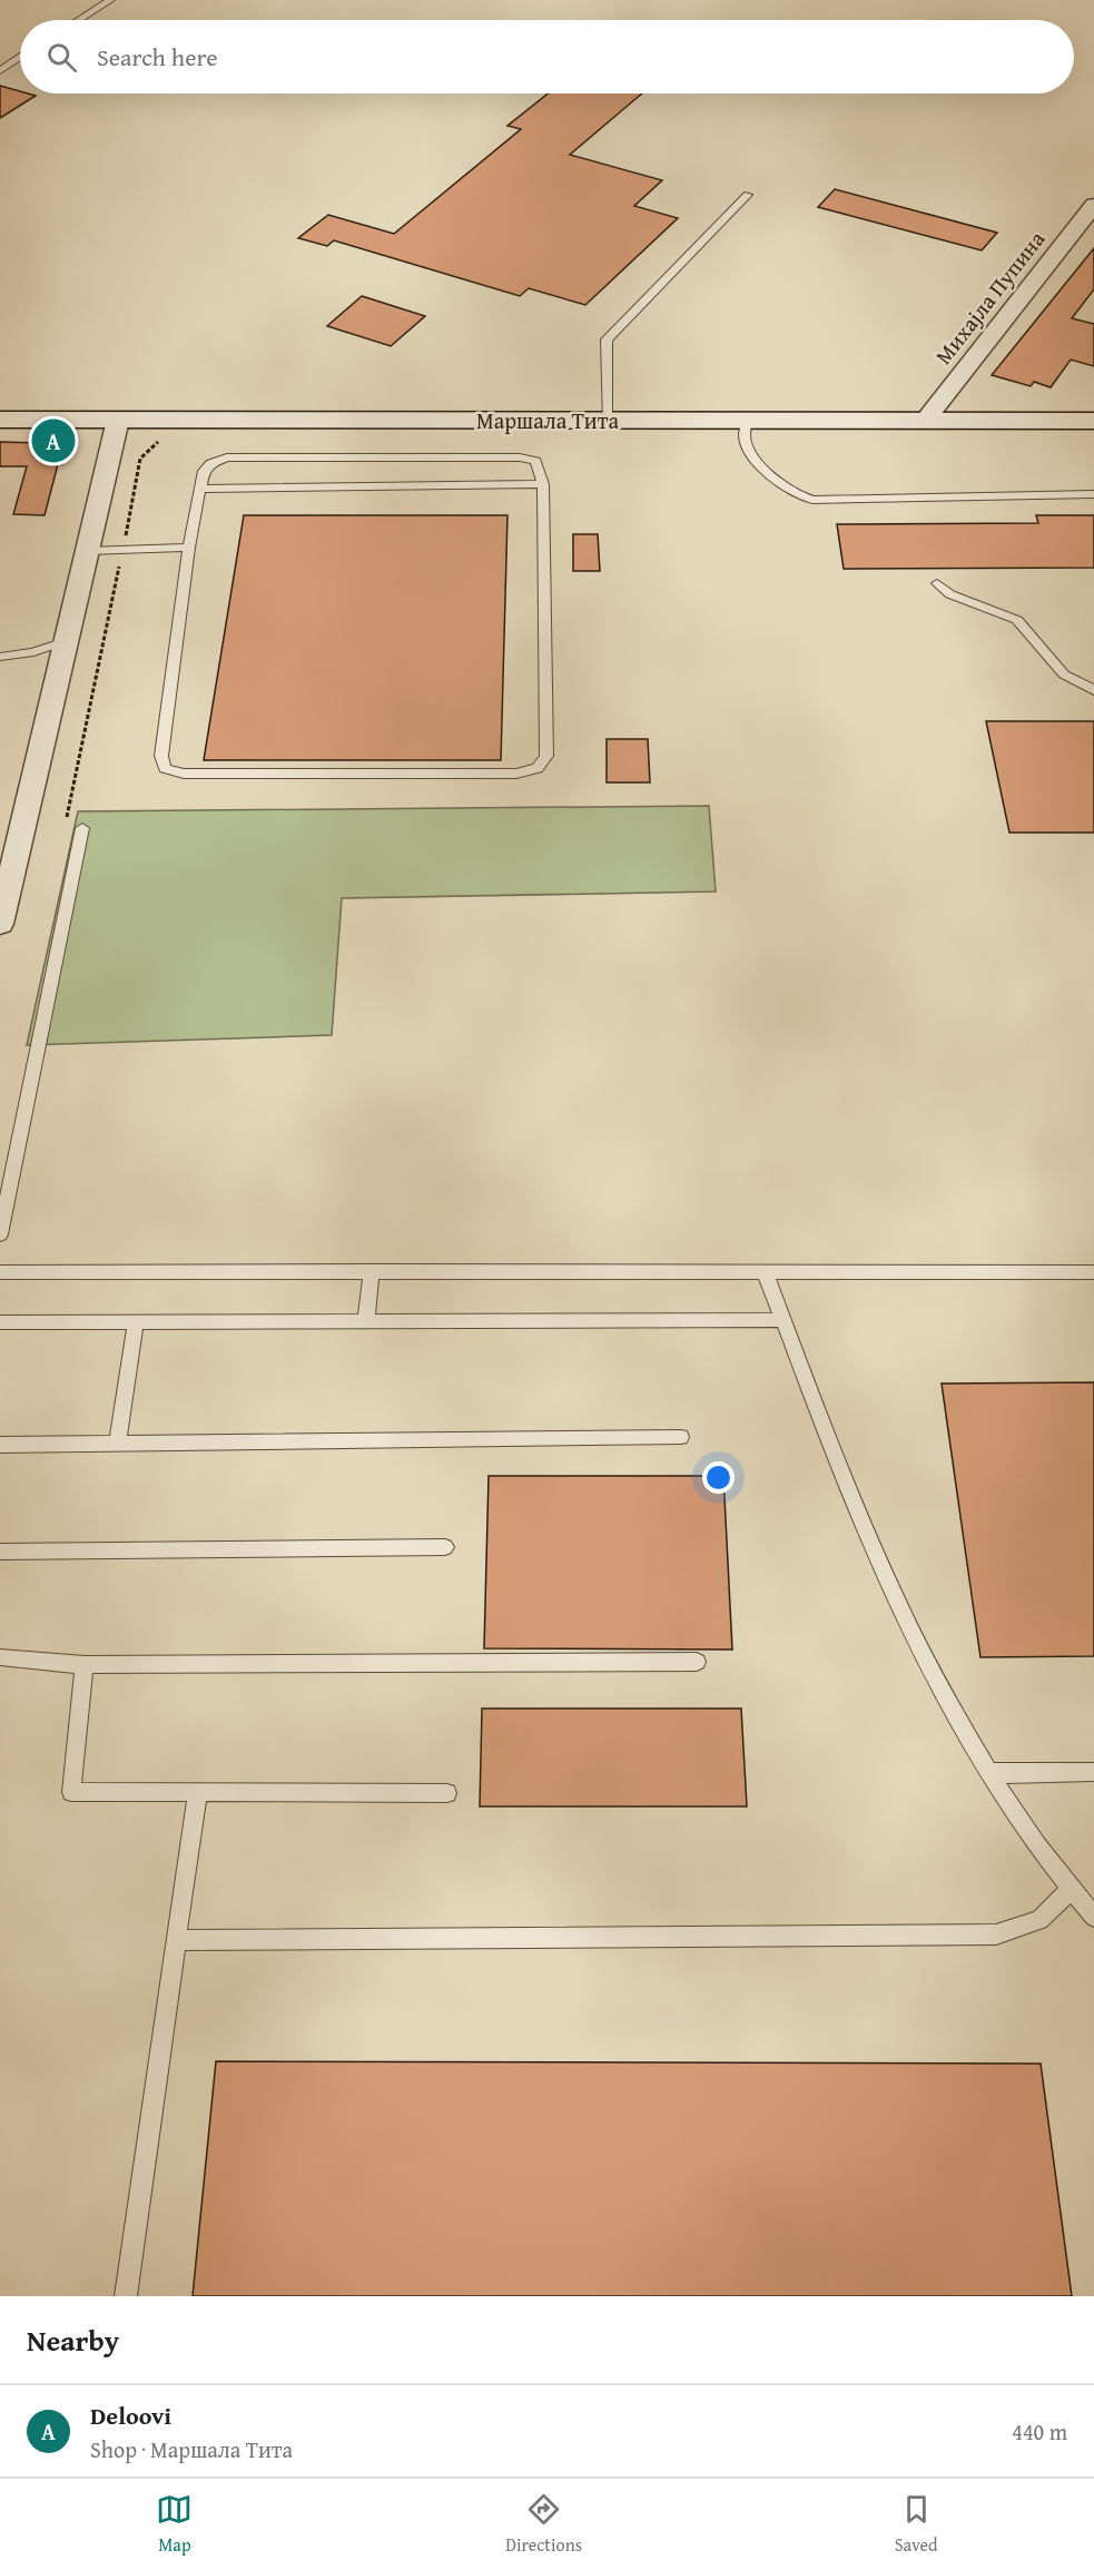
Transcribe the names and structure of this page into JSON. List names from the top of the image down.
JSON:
{
  "streets": {
    "main road": ["Маршала Тита"],
    "street": ["Михајла Пупина"]
  },
  "crossings": [
    ["Михајла Пупина", "Маршала Тита"]
  ],
  "page": {
    "search": "Search here",
    "pins": "A",
    "heading": "Nearby",
    "list": [
      {
        "mark": "A",
        "name": "Deloovi",
        "note": "Shop · Маршала Тита",
        "value": "440 m"
      }
    ],
    "nav": ["Map", "Directions", "Saved"]
  }
}
